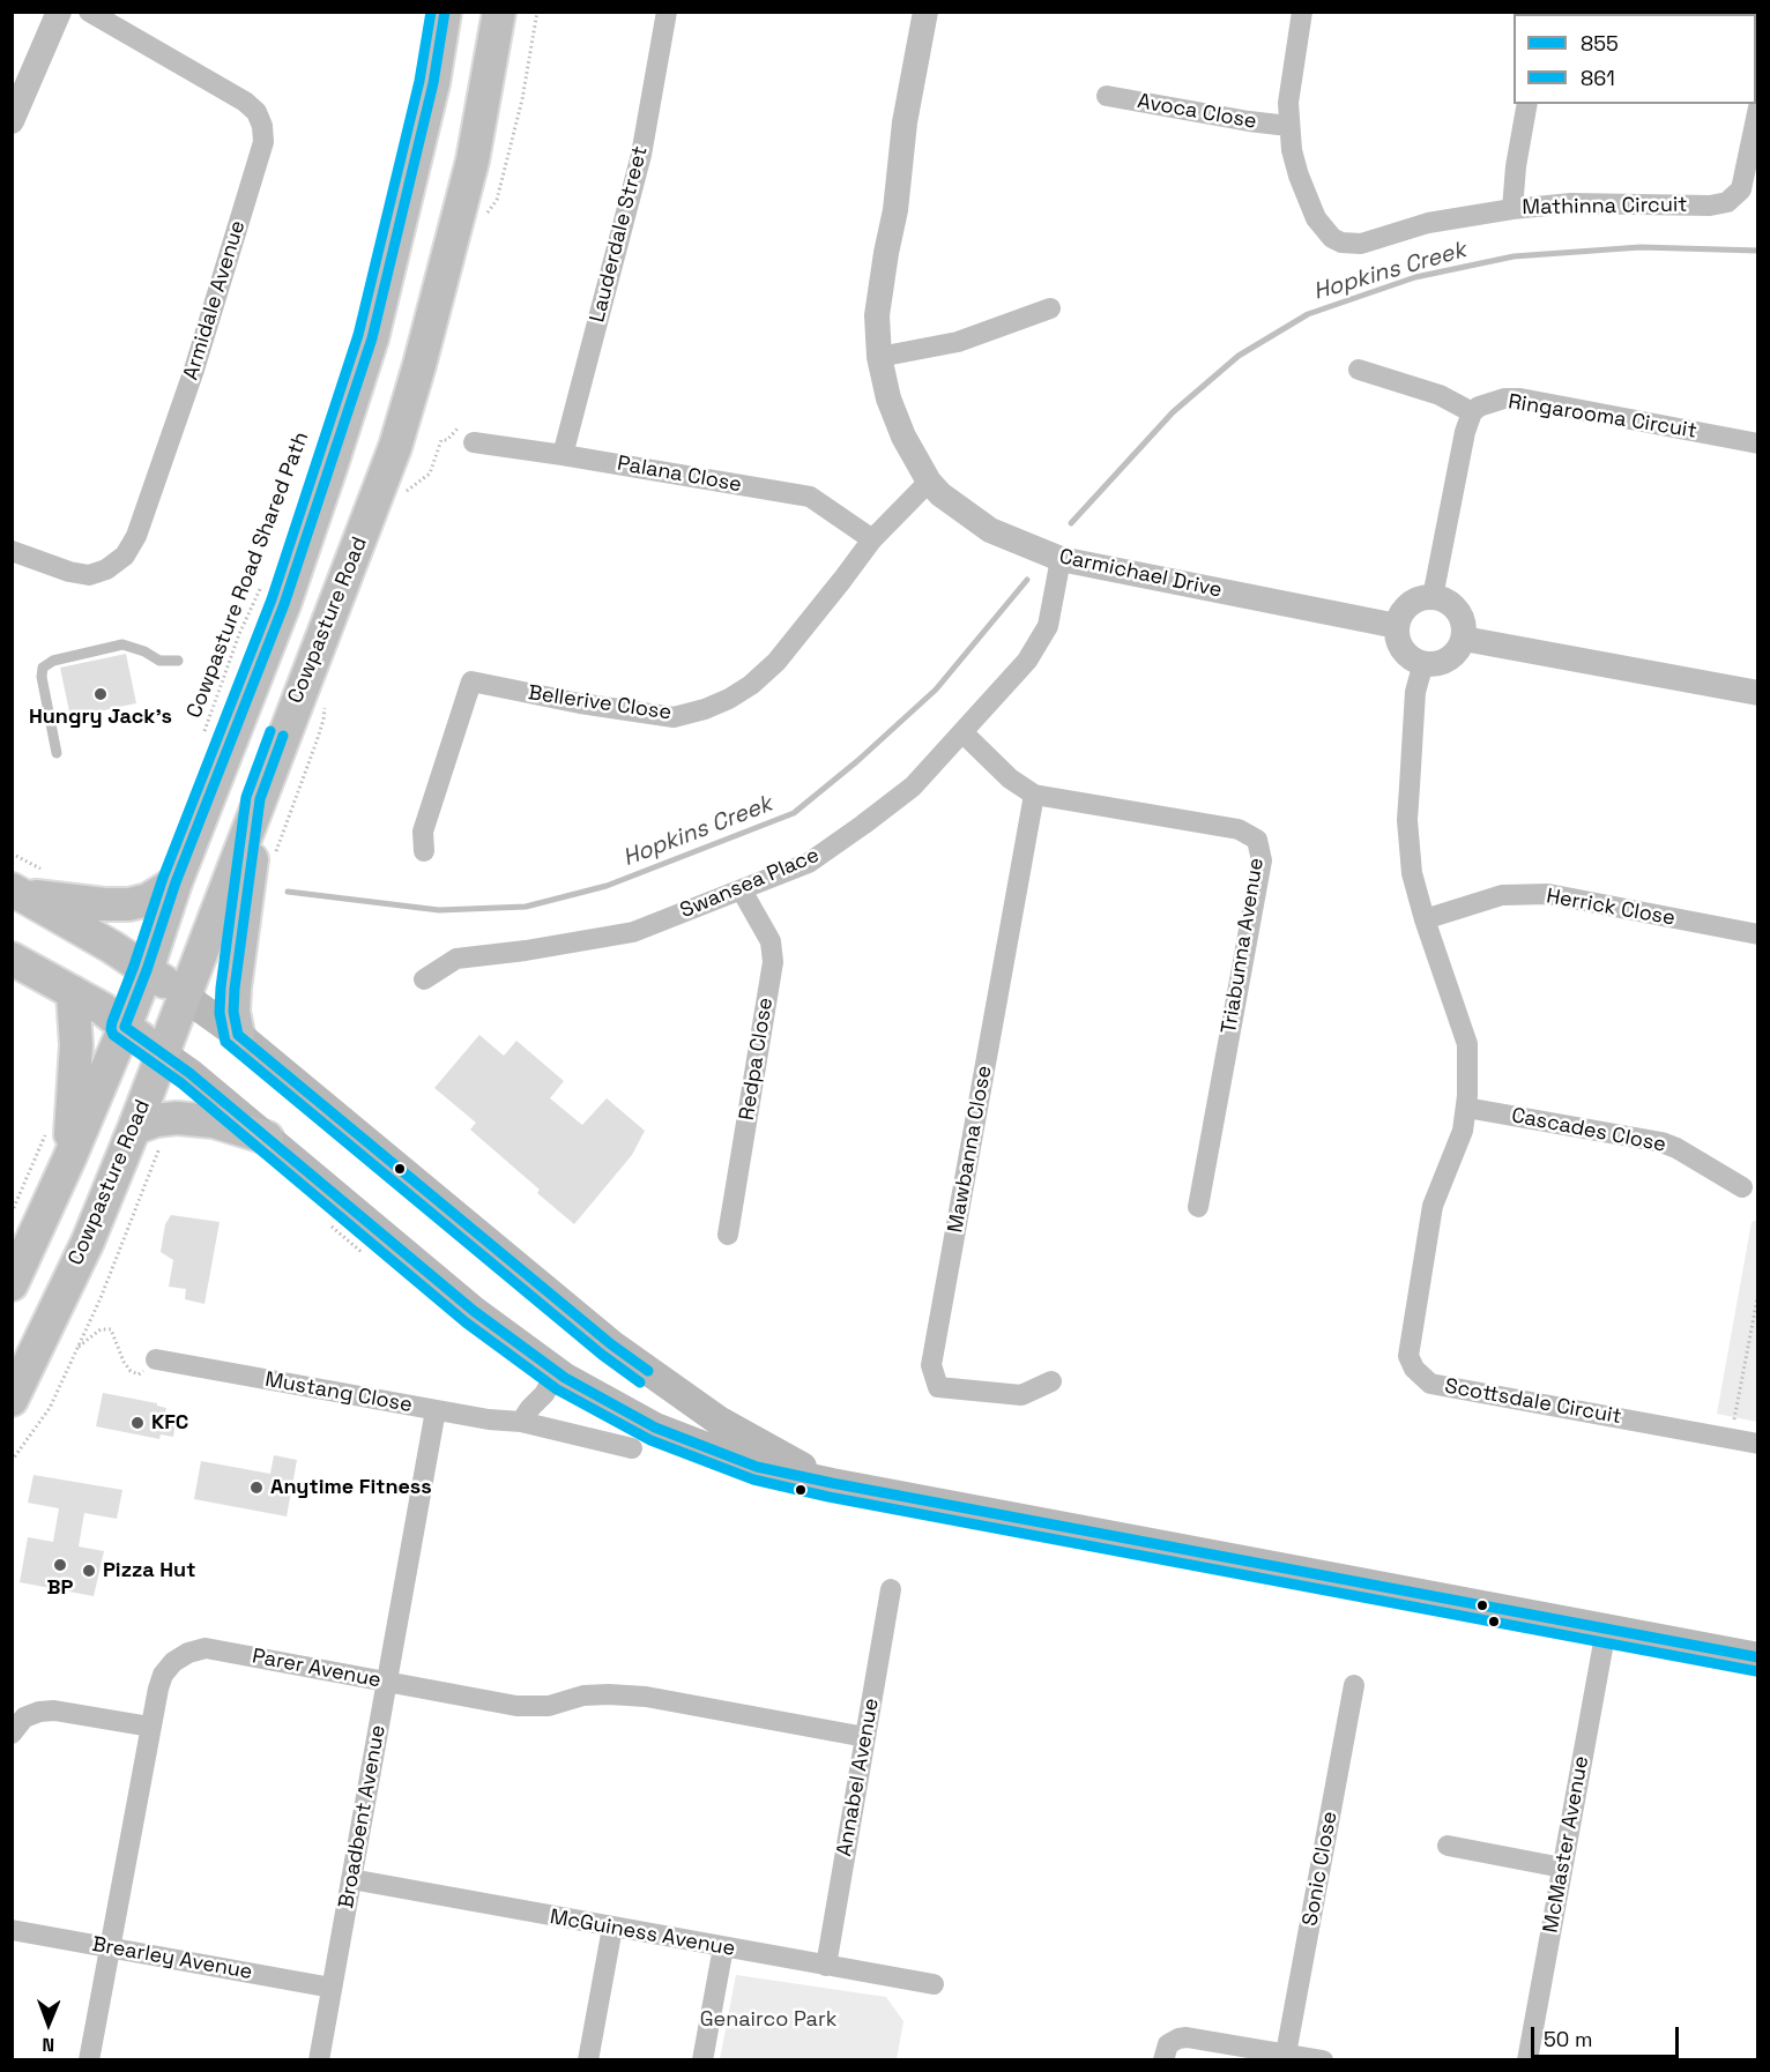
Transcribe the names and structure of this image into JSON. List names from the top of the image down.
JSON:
{
  "streets": {
    "main road": ["Cowpasture Road"],
    "street": [
      "Avoca Close",
      "Mathinna Circuit",
      "Lauderdale Street",
      "Armidale Avenue",
      "Ringarooma Circuit",
      "Palana Close",
      "Carmichael Drive",
      "Bellerive Close",
      "Swansea Place",
      "Herrick Close",
      "Triabunna Avenue",
      "Redpa Close",
      "Cascades Close",
      "Mawbanna Close",
      "Mustang Close",
      "Scottsdale Circuit",
      "Parer Avenue",
      "Annabel Avenue",
      "Broadbent Avenue",
      "McMaster Avenue",
      "Sonic Close",
      "McGuiness Avenue",
      "Brearley Avenue"
    ],
    "path": ["Cowpasture Road Shared Path"]
  },
  "crossings": [
    ["Avoca Close", "Mathinna Circuit"],
    ["Lauderdale Street", "Palana Close"],
    ["Palana Close", "Bellerive Close"],
    ["Carmichael Drive", "Bellerive Close"],
    ["Carmichael Drive", "Swansea Place"],
    ["Carmichael Drive", "Scottsdale Circuit"],
    ["Swansea Place", "Triabunna Avenue"],
    ["Swansea Place", "Redpa Close"],
    ["Herrick Close", "Scottsdale Circuit"],
    ["Triabunna Avenue", "Mawbanna Close"],
    ["Cascades Close", "Scottsdale Circuit"],
    ["Mustang Close", "Broadbent Avenue"],
    ["Parer Avenue", "Annabel Avenue"],
    ["Parer Avenue", "Broadbent Avenue"],
    ["Parer Avenue", "Brearley Avenue"],
    ["Annabel Avenue", "McGuiness Avenue"],
    ["Broadbent Avenue", "McGuiness Avenue"],
    ["Broadbent Avenue", "Brearley Avenue"]
  ],
  "water": ["Hopkins Creek"],
  "parks": ["Genairco Park"],
  "places": [
    "Hungry Jack's",
    "KFC",
    "Anytime Fitness",
    "BP",
    "Pizza Hut"
  ],
  "lines": ["transit line 855", "transit line 861"],
  "legend": ["855", "861"],
  "scale_bar": "50 m",
  "north": "bottom"
}
